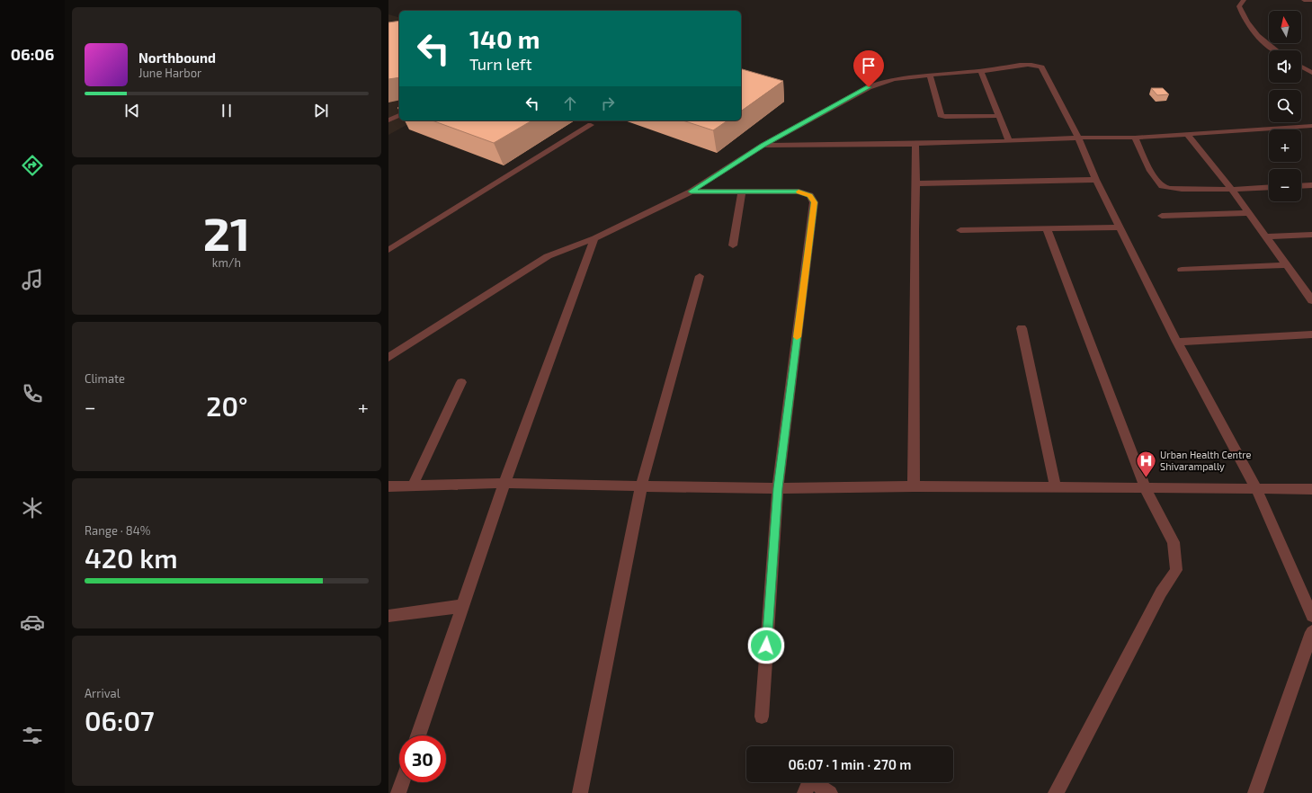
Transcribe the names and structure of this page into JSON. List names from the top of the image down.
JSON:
{
  "places": {
    "hospital": ["Urban Health Centre Shivarampally"]
  },
  "north": "top",
  "page": {
    "tabs": "06:06",
    "map_buttons": ["+", "−"],
    "turn": ["140 m", "Turn left"],
    "song": ["Northbound", "June Harbor"],
    "tile": [
      ["21", "km/h"],
      "Climate",
      ["Range · 84%", "420 km"],
      ["Arrival", "06:07"]
    ],
    "heat": ["−", "20°", "+"],
    "limit": "30",
    "trip": "06:07 · 1 min · 270 m"
  }
}
